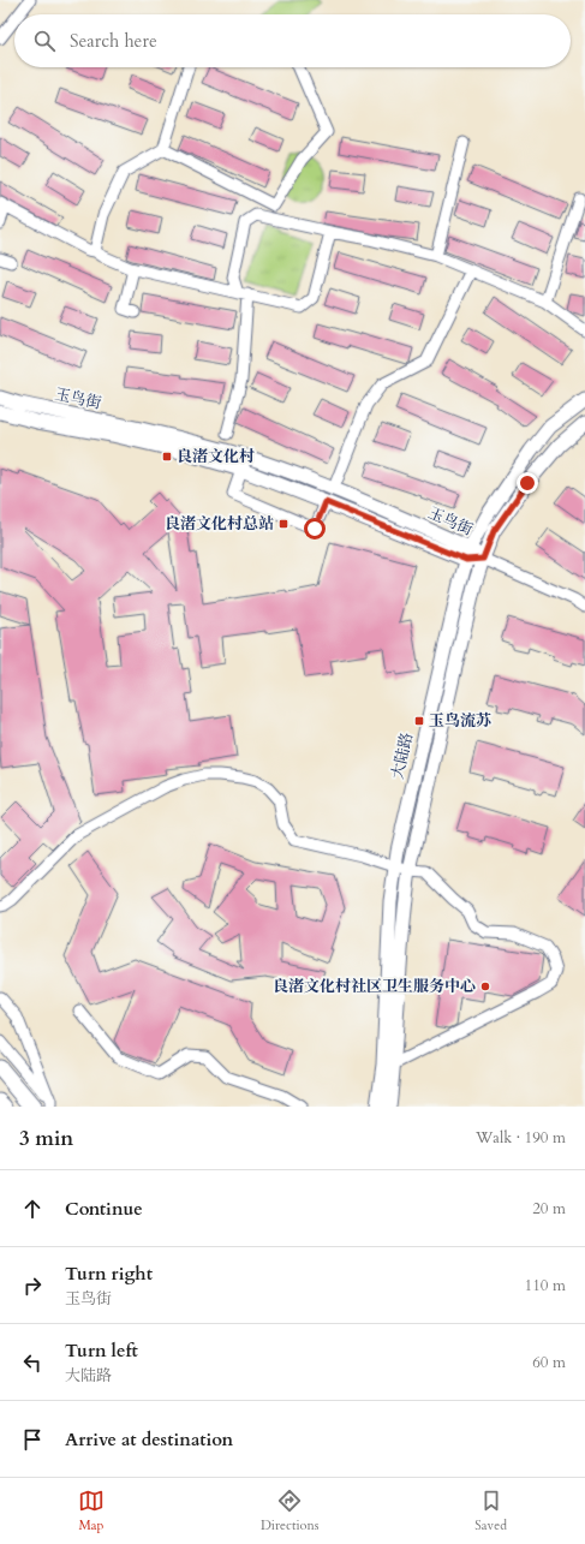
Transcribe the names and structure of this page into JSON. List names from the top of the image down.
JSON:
{
  "streets": {
    "main road": ["玉鸟街", "大陆路"]
  },
  "crossings": [
    ["玉鸟街", "大陆路"]
  ],
  "places": {
    "transit": ["良渚文化村", "良渚文化村总站", "玉鸟流苏"],
    "other": ["良渚文化村社区卫生服务中心"]
  },
  "page": {
    "search": "Search here",
    "heading": ["3 min", "Walk · 190 m"],
    "list": [
      ["Continue", "20 m"],
      ["Turn right", "玉鸟街", "110 m"],
      ["Turn left", "大陆路", "60 m"],
      "Arrive at destination"
    ],
    "nav": ["Map", "Directions", "Saved"]
  }
}
